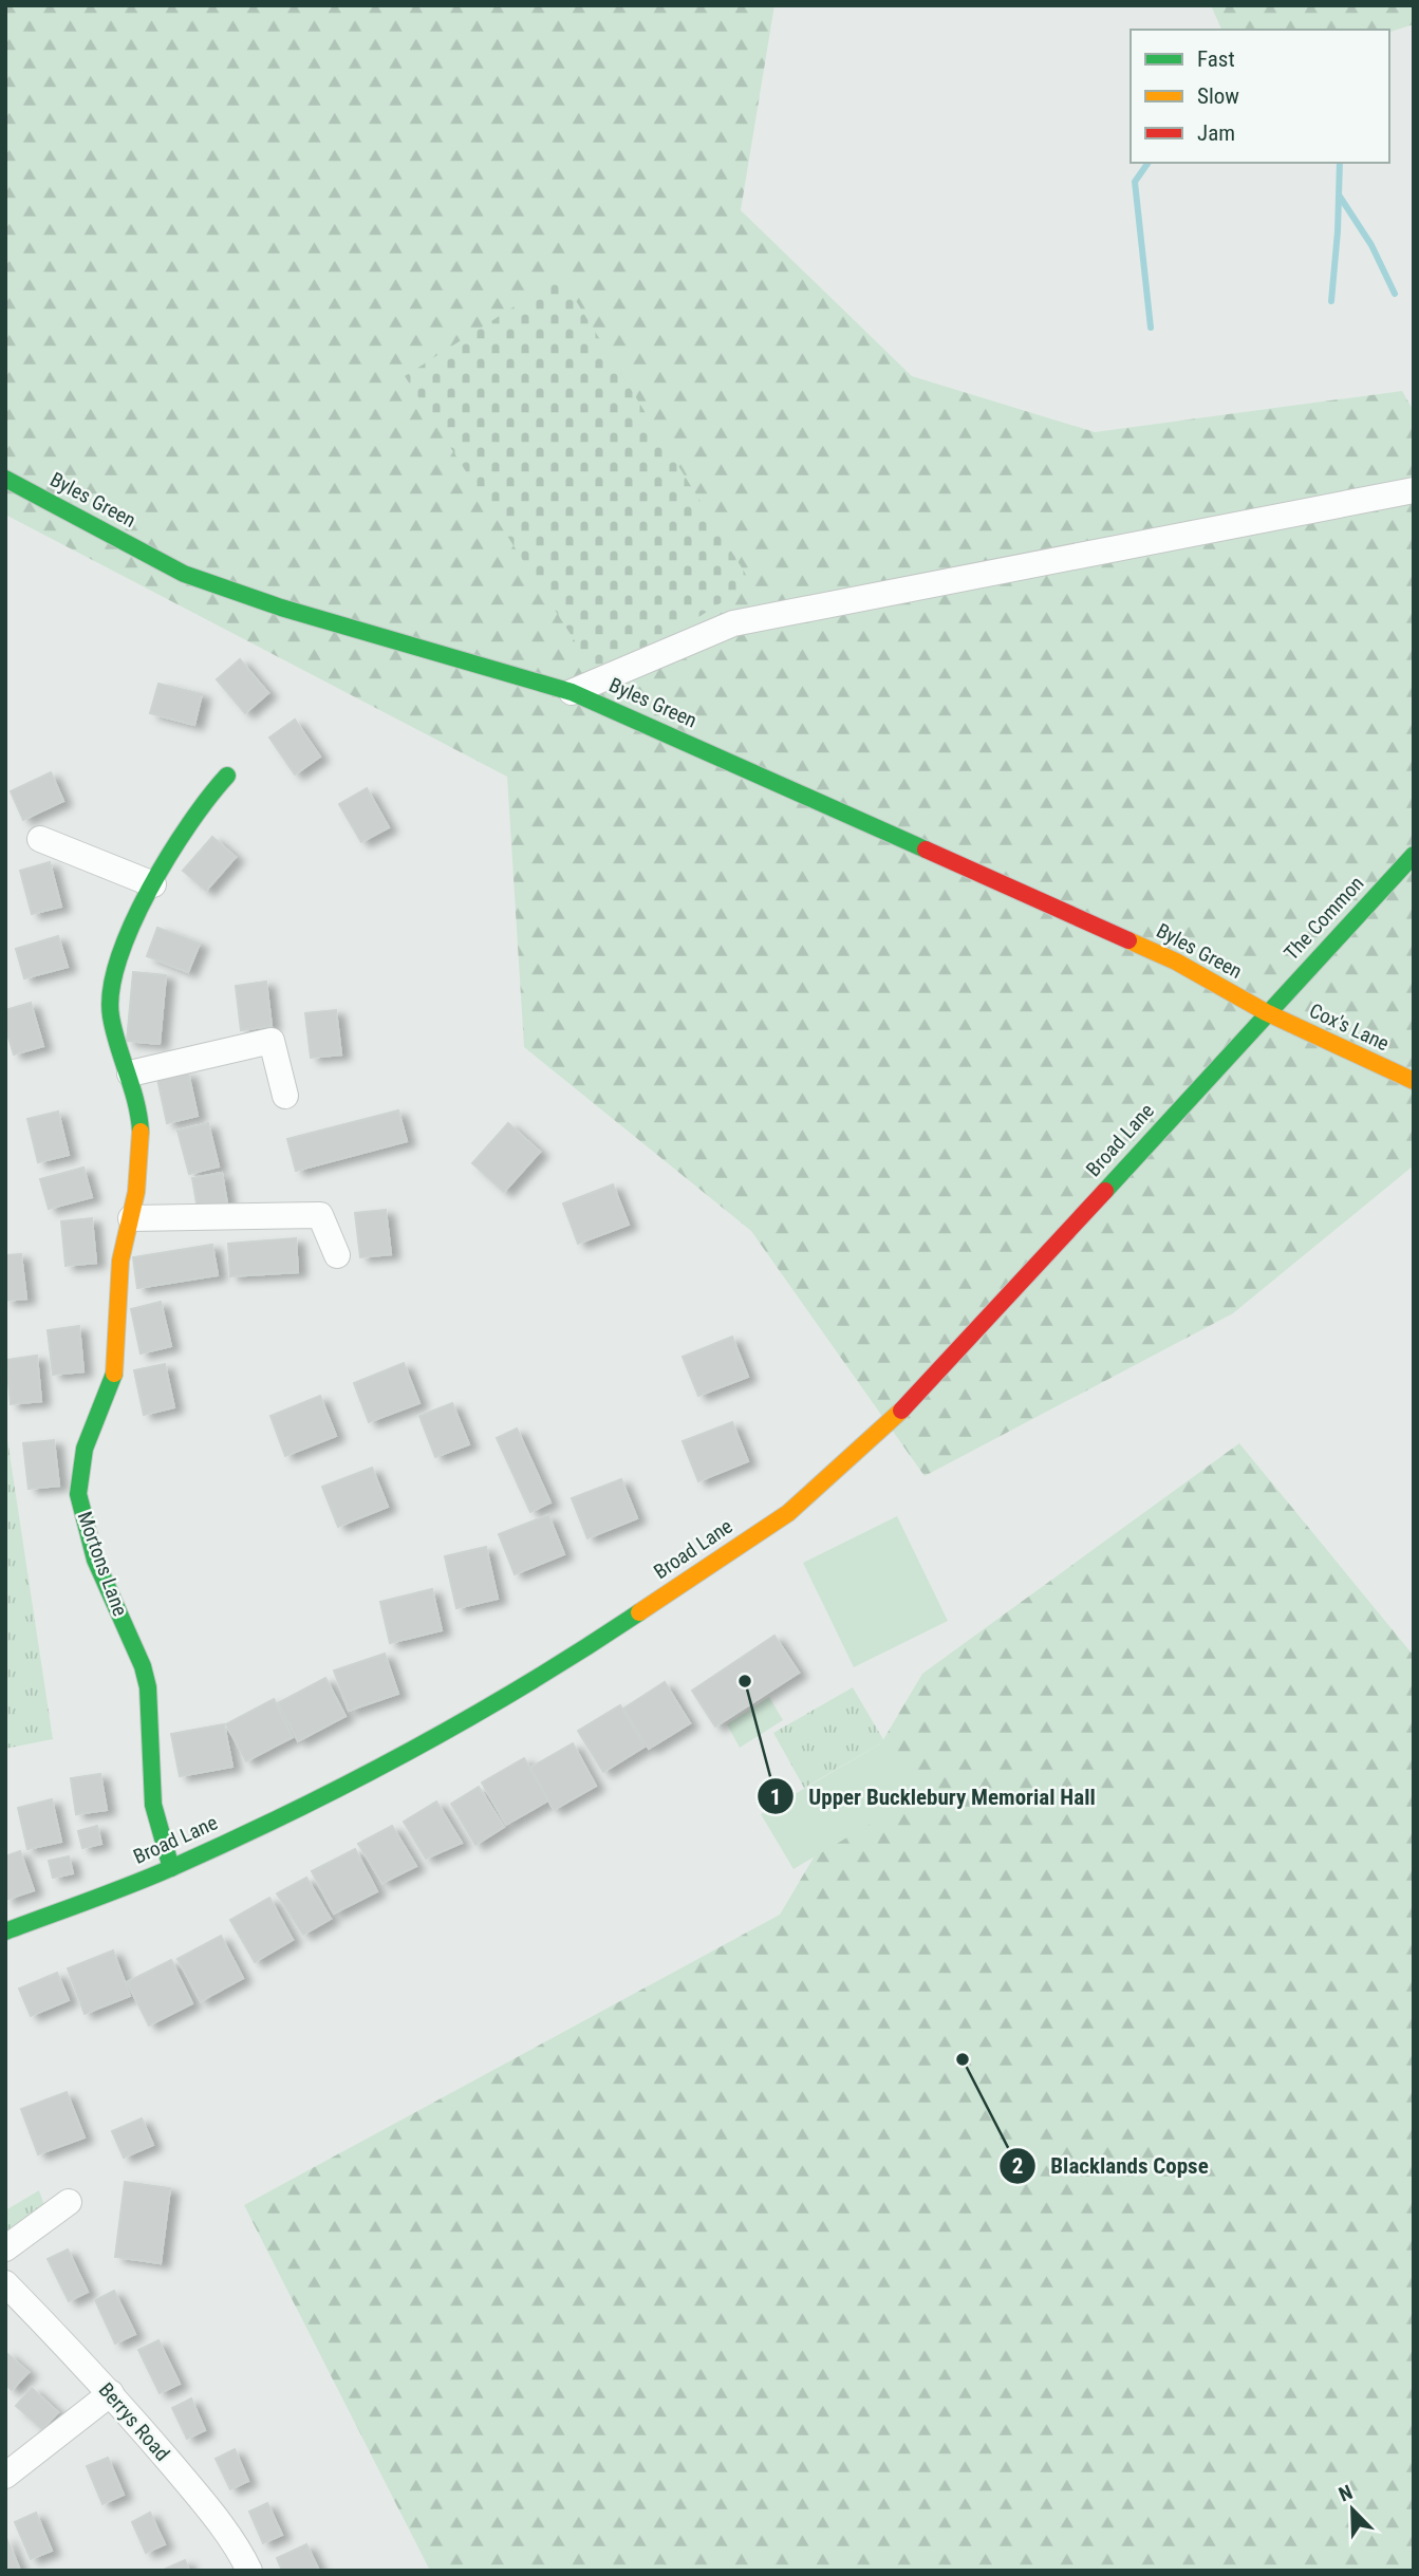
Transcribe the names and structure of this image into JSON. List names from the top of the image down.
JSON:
{
  "streets": {
    "street": [
      "Byles Green",
      "The Common",
      "Cox's Lane",
      "Broad Lane",
      "Mortons Lane",
      "Berrys Road"
    ]
  },
  "crossings": [
    ["Byles Green", "The Common"],
    ["Byles Green", "Cox's Lane"],
    ["Byles Green", "Broad Lane"],
    ["The Common", "Cox's Lane"],
    ["The Common", "Broad Lane"],
    ["Cox's Lane", "Broad Lane"],
    ["Broad Lane", "Mortons Lane"]
  ],
  "places": ["Upper Bucklebury Memorial Hall", "Blacklands Copse"],
  "legend": ["Fast", "Slow", "Jam"],
  "north": "top left"
}
